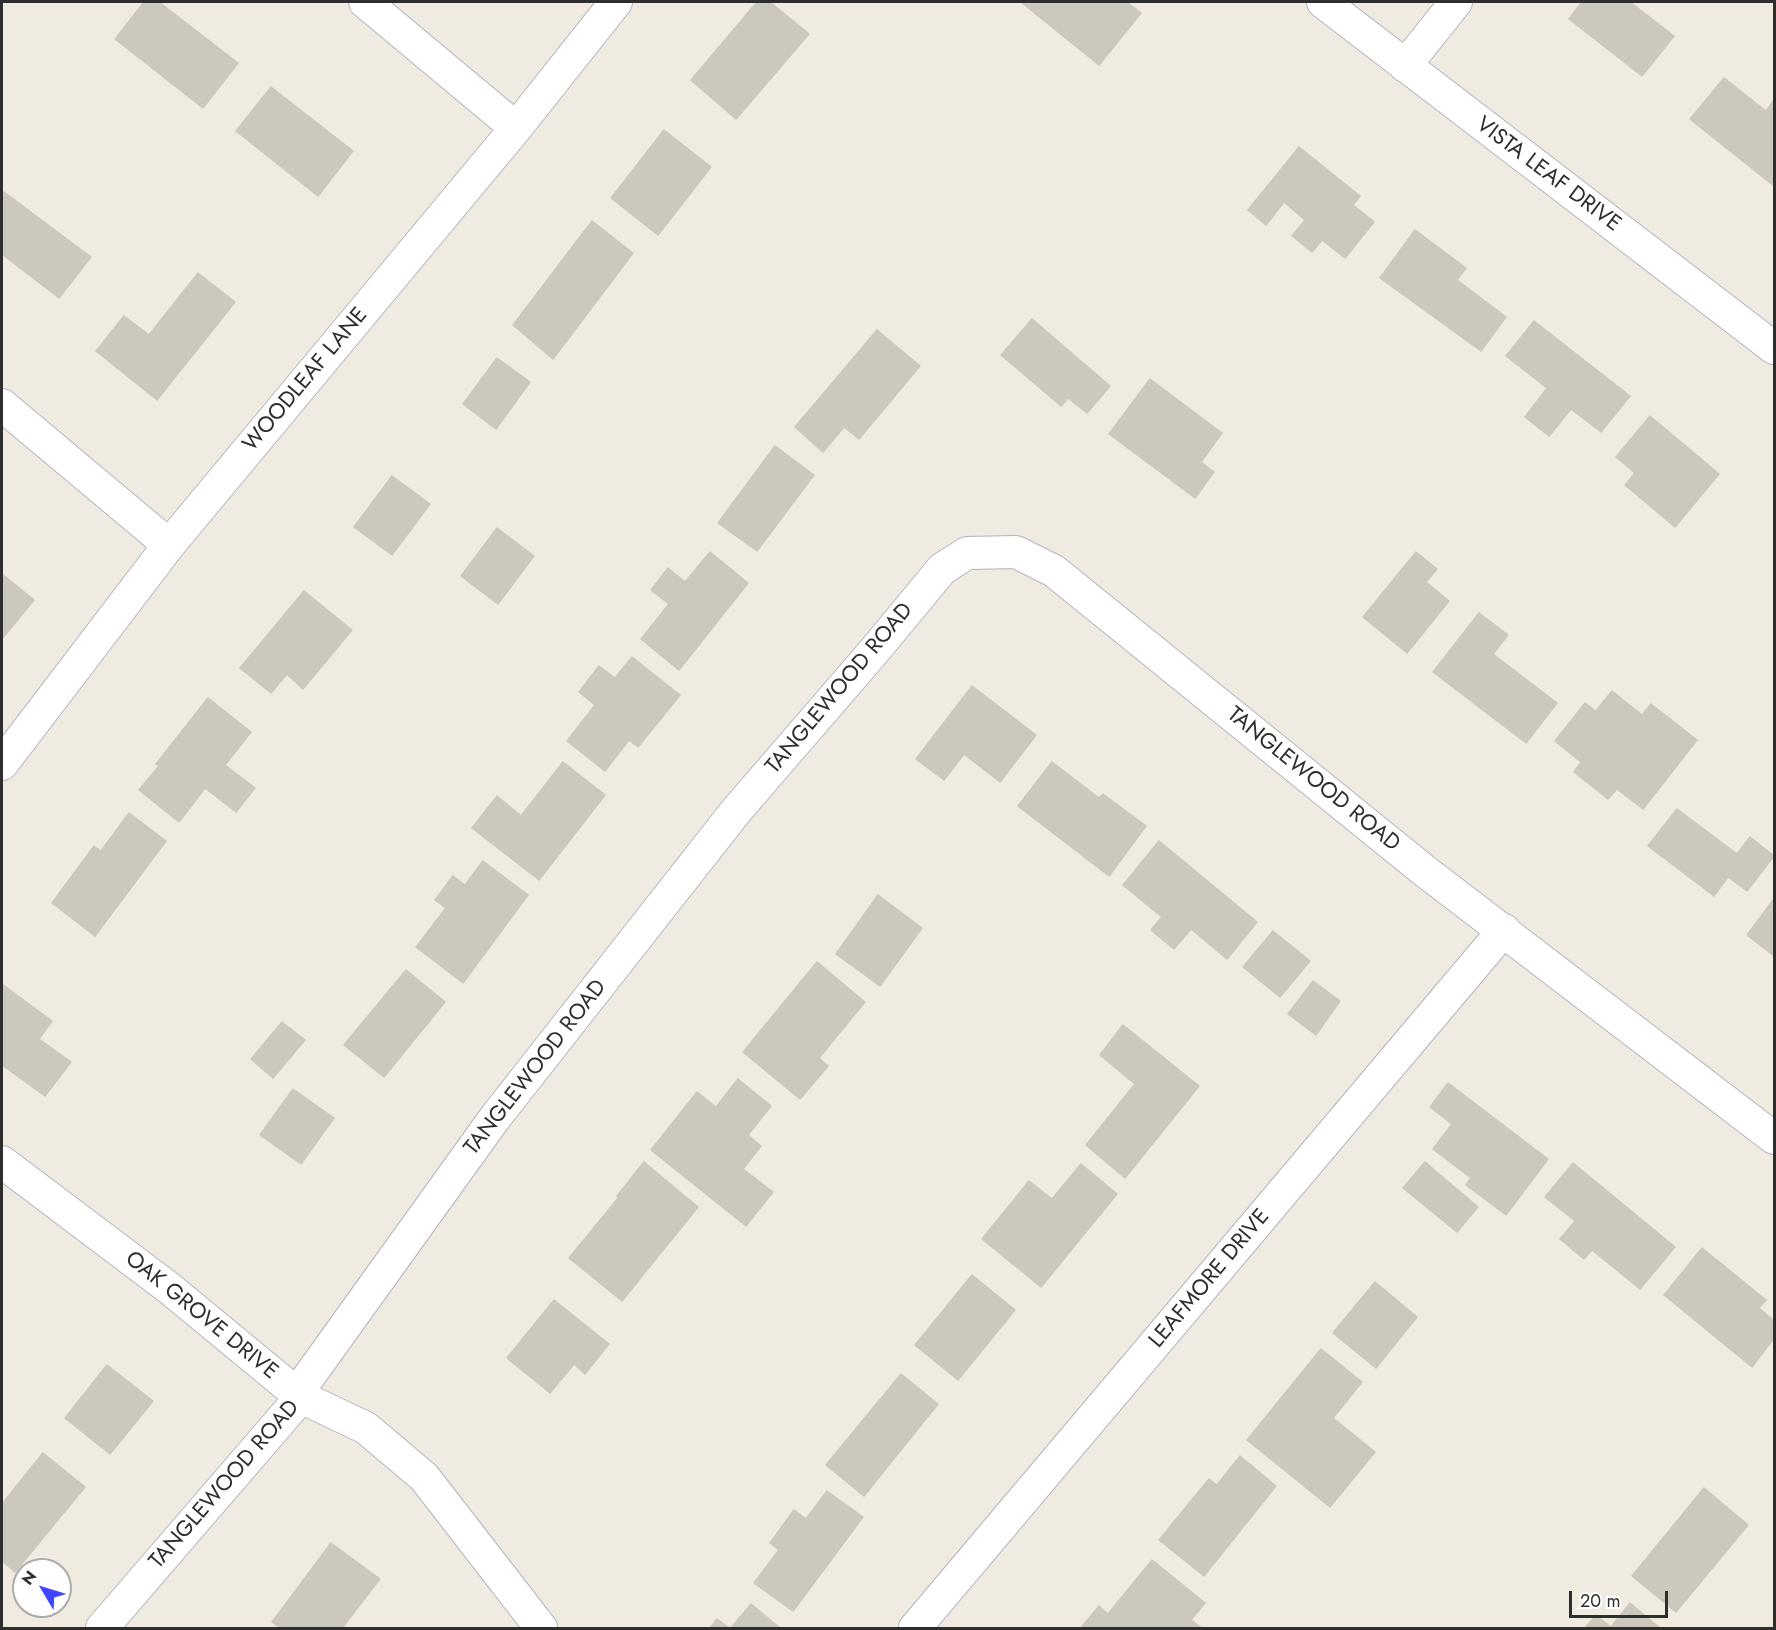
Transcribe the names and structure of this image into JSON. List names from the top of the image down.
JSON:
{
  "streets": {
    "street": [
      "VISTA LEAF DRIVE",
      "WOODLEAF LANE",
      "TANGLEWOOD ROAD",
      "LEAFMORE DRIVE",
      "OAK GROVE DRIVE"
    ]
  },
  "crossings": [
    ["TANGLEWOOD ROAD", "LEAFMORE DRIVE"],
    ["TANGLEWOOD ROAD", "OAK GROVE DRIVE"]
  ],
  "scale_bar": "20 m",
  "north": "top left"
}
